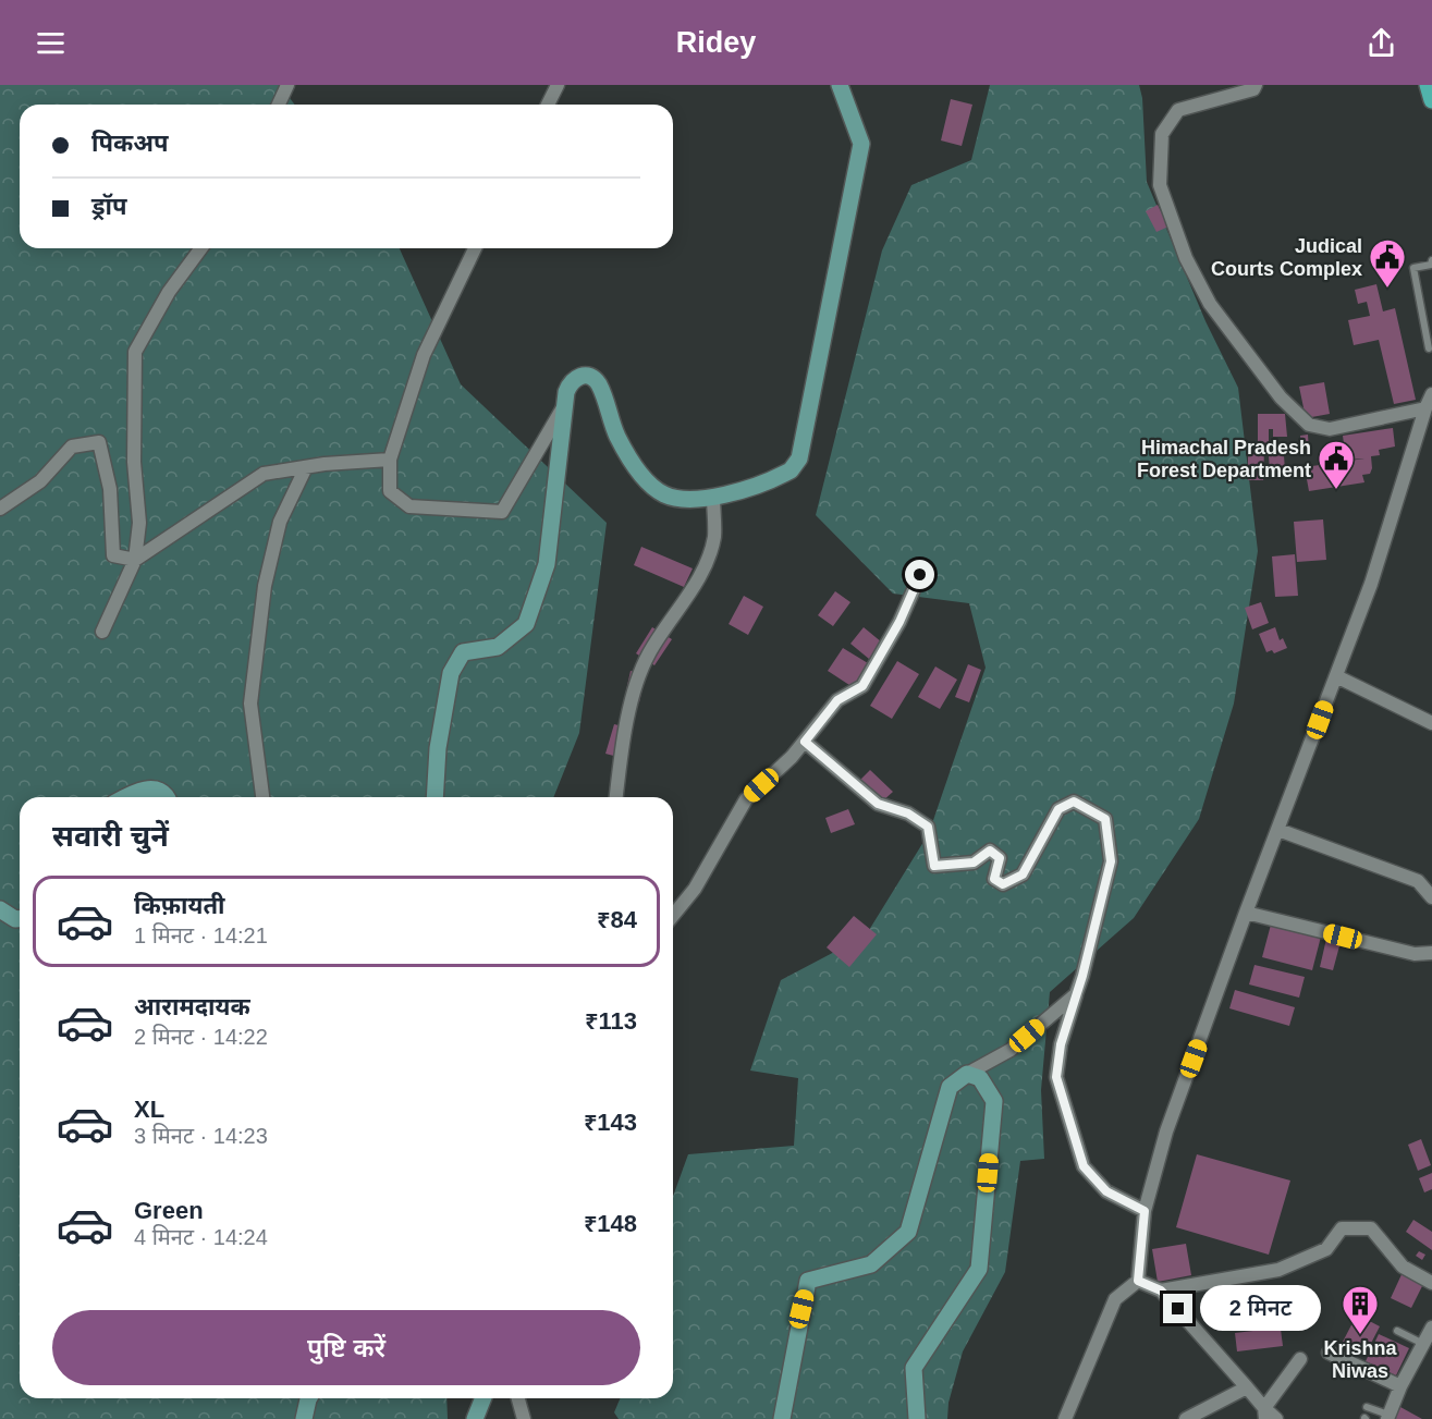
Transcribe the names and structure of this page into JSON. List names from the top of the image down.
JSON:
{
  "places": {
    "public building": ["Judical Courts Complex", "Himachal Pradesh Forest Department"],
    "building": ["Krishna Niwas"]
  },
  "page": {
    "header": "Ridey",
    "banner": ["पिकअप", "ड्रॉप"],
    "heading": "सवारी चुनें",
    "list": [
      {
        "name": "किफ़ायती",
        "note": "1 मिनट · 14:21",
        "value": "₹84"
      },
      {
        "name": "आरामदायक",
        "note": "2 मिनट · 14:22",
        "value": "₹113"
      },
      {
        "name": "XL",
        "note": "3 मिनट · 14:23",
        "value": "₹143"
      },
      {
        "name": "Green",
        "note": "4 मिनट · 14:24",
        "value": "₹148"
      }
    ],
    "bubble": "2 मिनट",
    "buttons": "पुष्टि करें"
  }
}
